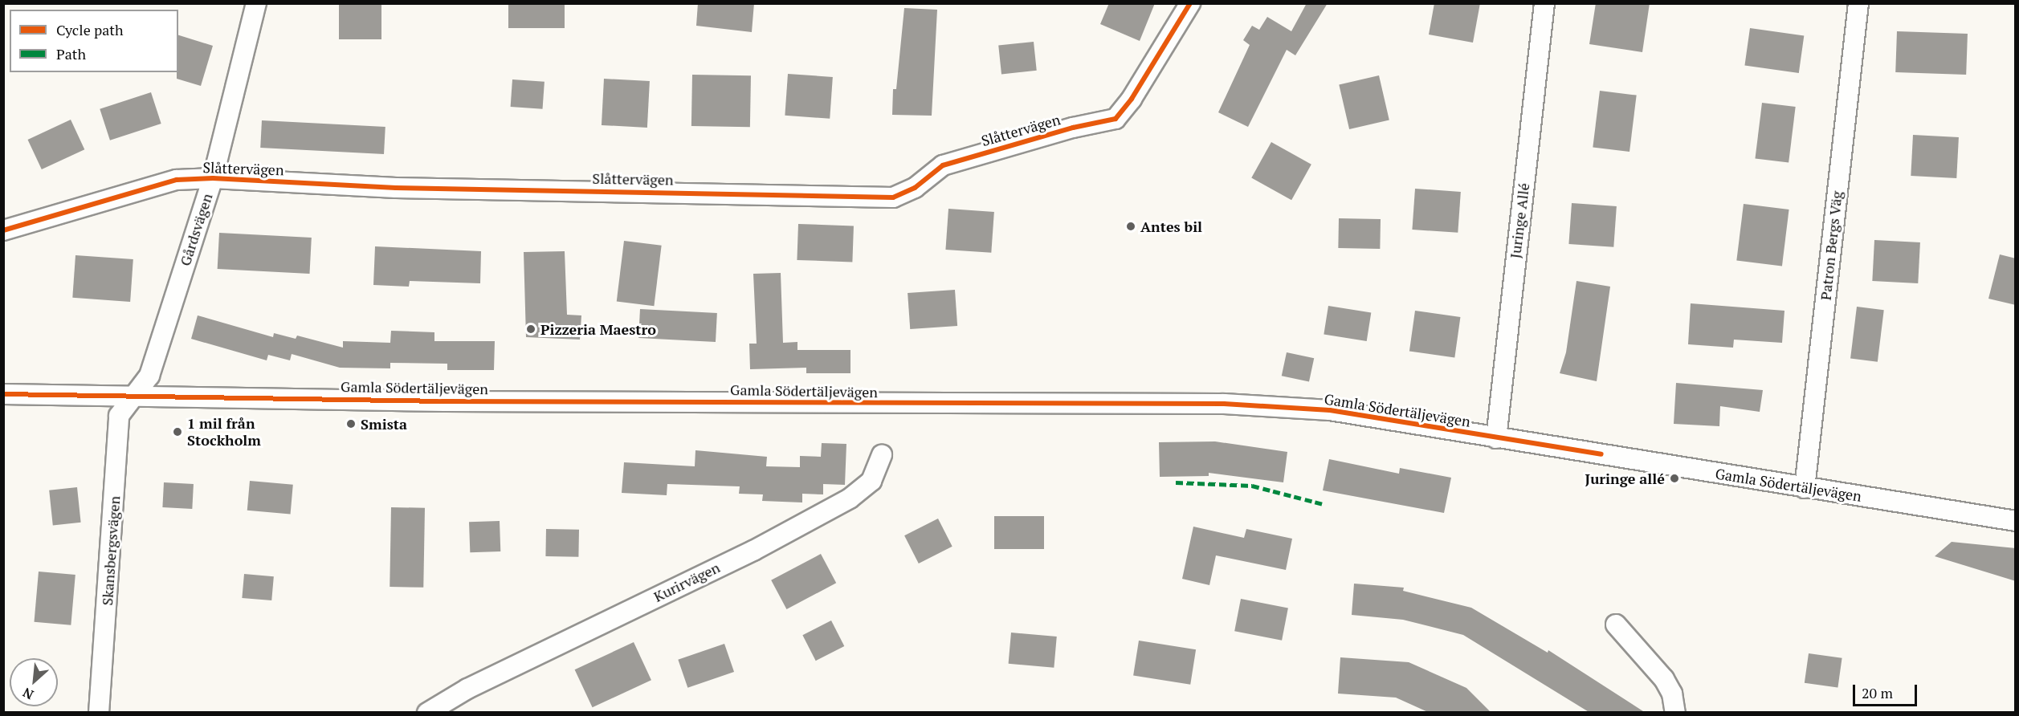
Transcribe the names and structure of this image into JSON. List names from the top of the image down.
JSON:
{
  "streets": {
    "street": [
      "Slåttervägen",
      "Juringe Allé",
      "Gårdsvägen",
      "Patron Bergs Väg",
      "Gamla Södertäljevägen",
      "Skansbergsvägen",
      "Kurirvägen"
    ]
  },
  "crossings": [
    ["Slåttervägen", "Gårdsvägen"],
    ["Juringe Allé", "Gamla Södertäljevägen"],
    ["Gårdsvägen", "Gamla Södertäljevägen"],
    ["Gårdsvägen", "Skansbergsvägen"],
    ["Patron Bergs Väg", "Gamla Södertäljevägen"],
    ["Gamla Södertäljevägen", "Skansbergsvägen"]
  ],
  "places": [
    "Antes bil",
    "Pizzeria Maestro",
    "Smista",
    "1 mil från Stockholm",
    "Juringe allé"
  ],
  "legend": ["Cycle path", "Path"],
  "scale_bar": "20 m",
  "north": "bottom left"
}
